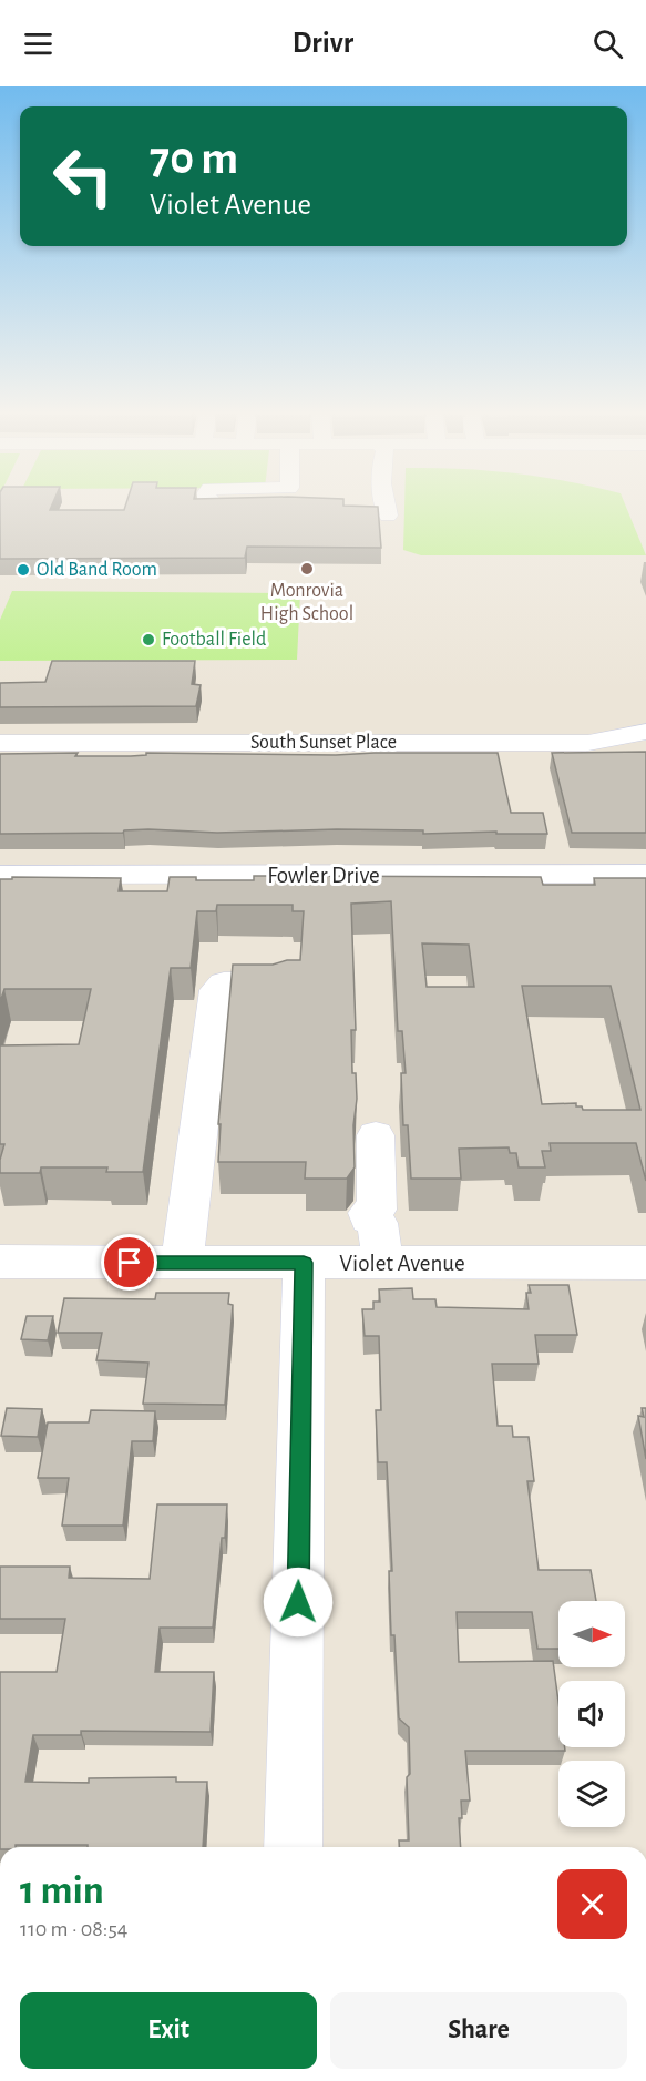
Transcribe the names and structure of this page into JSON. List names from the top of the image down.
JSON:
{
  "streets": {
    "street": ["South Sunset Place", "Fowler Drive", "Violet Avenue"]
  },
  "places": ["Monrovia High School", "Old Band Room", "Football Field"],
  "north": "right",
  "page": {
    "header": "Drivr",
    "turn": ["70 m", "Violet Avenue"],
    "heading": ["1 min", "110 m · 08:54"],
    "buttons": ["Exit", "Share"]
  }
}
